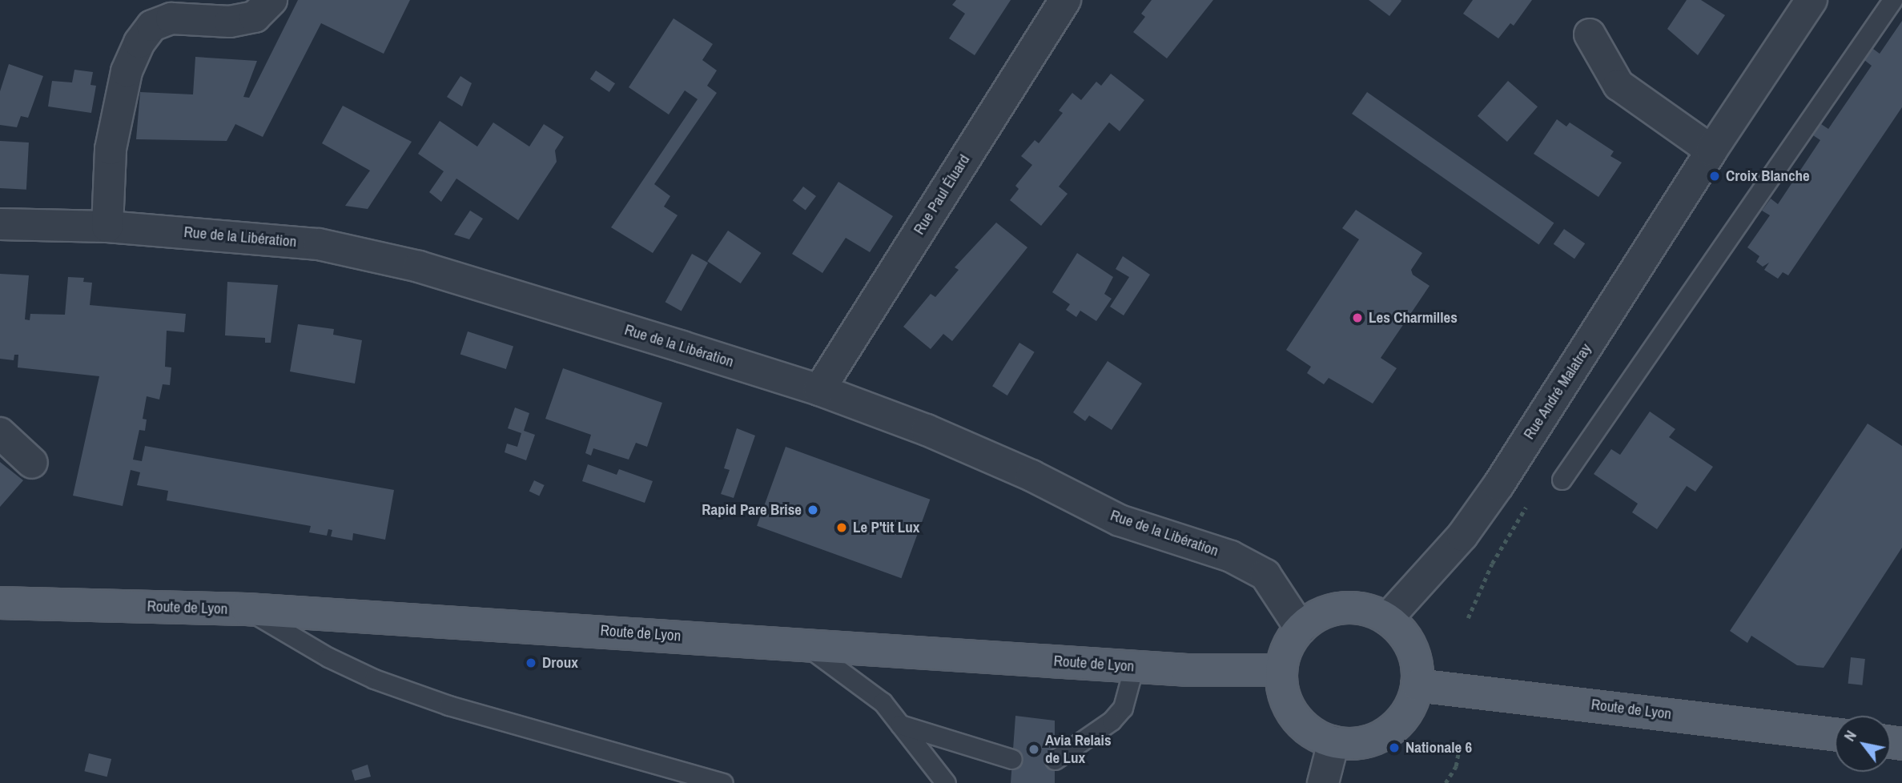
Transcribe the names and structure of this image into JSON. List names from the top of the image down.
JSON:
{
  "streets": {
    "main road": ["Route de Lyon"],
    "street": ["Rue Paul Éluard", "Rue de la Libération", "Rue André Malatray"]
  },
  "crossings": [
    ["Rue Paul Éluard", "Rue de la Libération"],
    ["Rue de la Libération", "Rue André Malatray"],
    ["Rue de la Libération", "Route de Lyon"],
    ["Rue André Malatray", "Route de Lyon"]
  ],
  "places": [
    "Croix Blanche",
    "Les Charmilles",
    "Rapid Pare Brise",
    "Le P'tit Lux",
    "Droux",
    "Nationale 6",
    "Avia Relais de Lux"
  ],
  "north": "top left"
}
